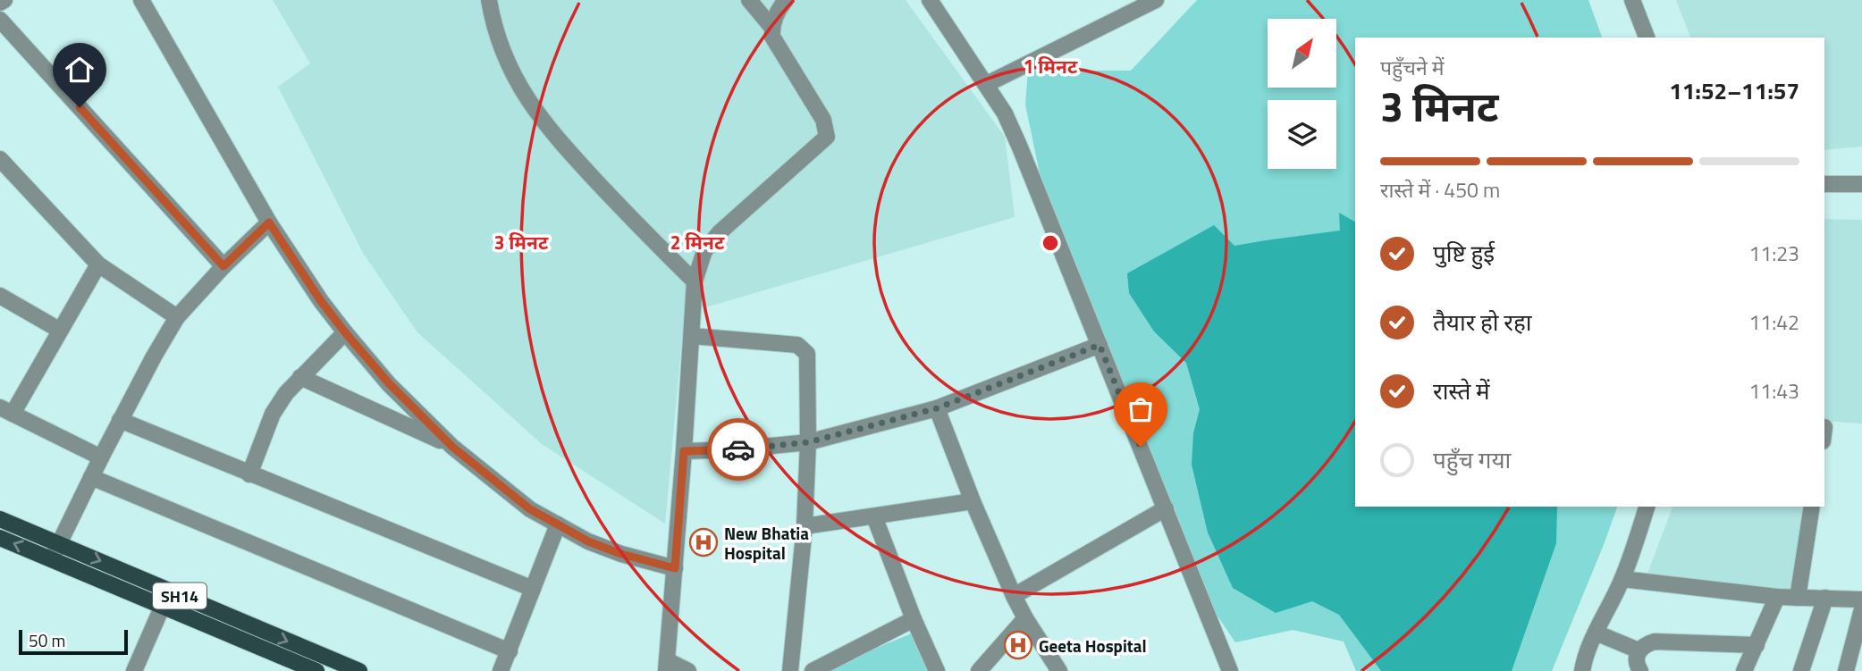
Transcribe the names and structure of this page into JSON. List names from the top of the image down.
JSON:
{
  "streets": {
    "main road": ["SH14"]
  },
  "places": {
    "hospital": ["New Bhatia Hospital", "Geeta Hospital"]
  },
  "scale_bar": "50 m",
  "north": "top right",
  "page": {
    "heading": ["3 मिनट", "पहुँचने में", "11:52–11:57"],
    "bar": "रास्ते में · 450 m",
    "list": [
      ["पुष्टि हुई", "11:23"],
      ["तैयार हो रहा", "11:42"],
      ["रास्ते में", "11:43"],
      "पहुँच गया"
    ],
    "scale": "50 m"
  },
  "rings": ["1 मिनट", "3 मिनट", "2 मिनट"]
}
